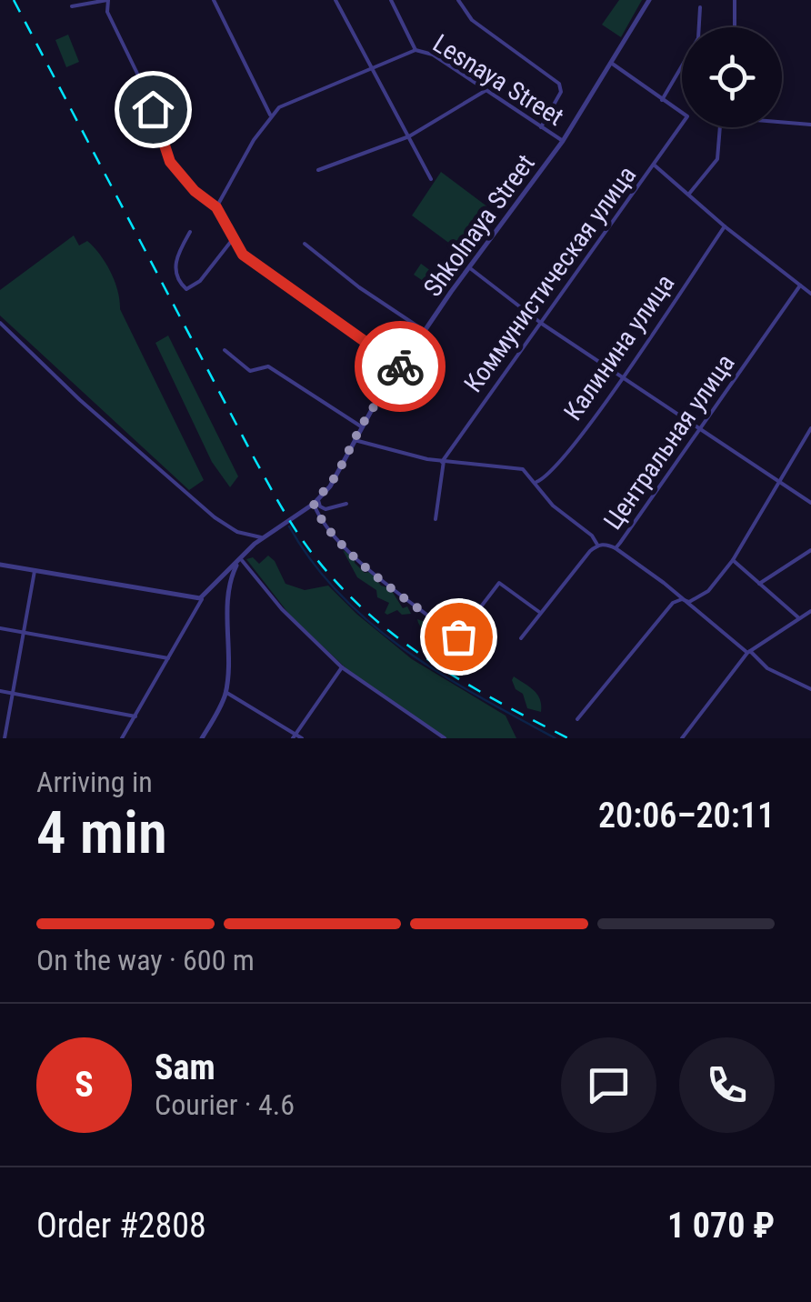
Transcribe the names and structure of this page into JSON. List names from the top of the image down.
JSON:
{
  "streets": {
    "street": [
      "Lesnaya Street",
      "Shkolnaya Street",
      "Коммунистическая улица",
      "Калинина улица",
      "Центральная улица"
    ]
  },
  "crossings": [
    ["Lesnaya Street", "Shkolnaya Street"]
  ],
  "page": {
    "heading": ["4 min", "Arriving in", "20:06–20:11"],
    "panel": [
      "Sam",
      "Courier · 4.6",
      "Order #2808",
      "1 070 ₽"
    ],
    "bar": "On the way · 600 m",
    "round": "S"
  }
}
